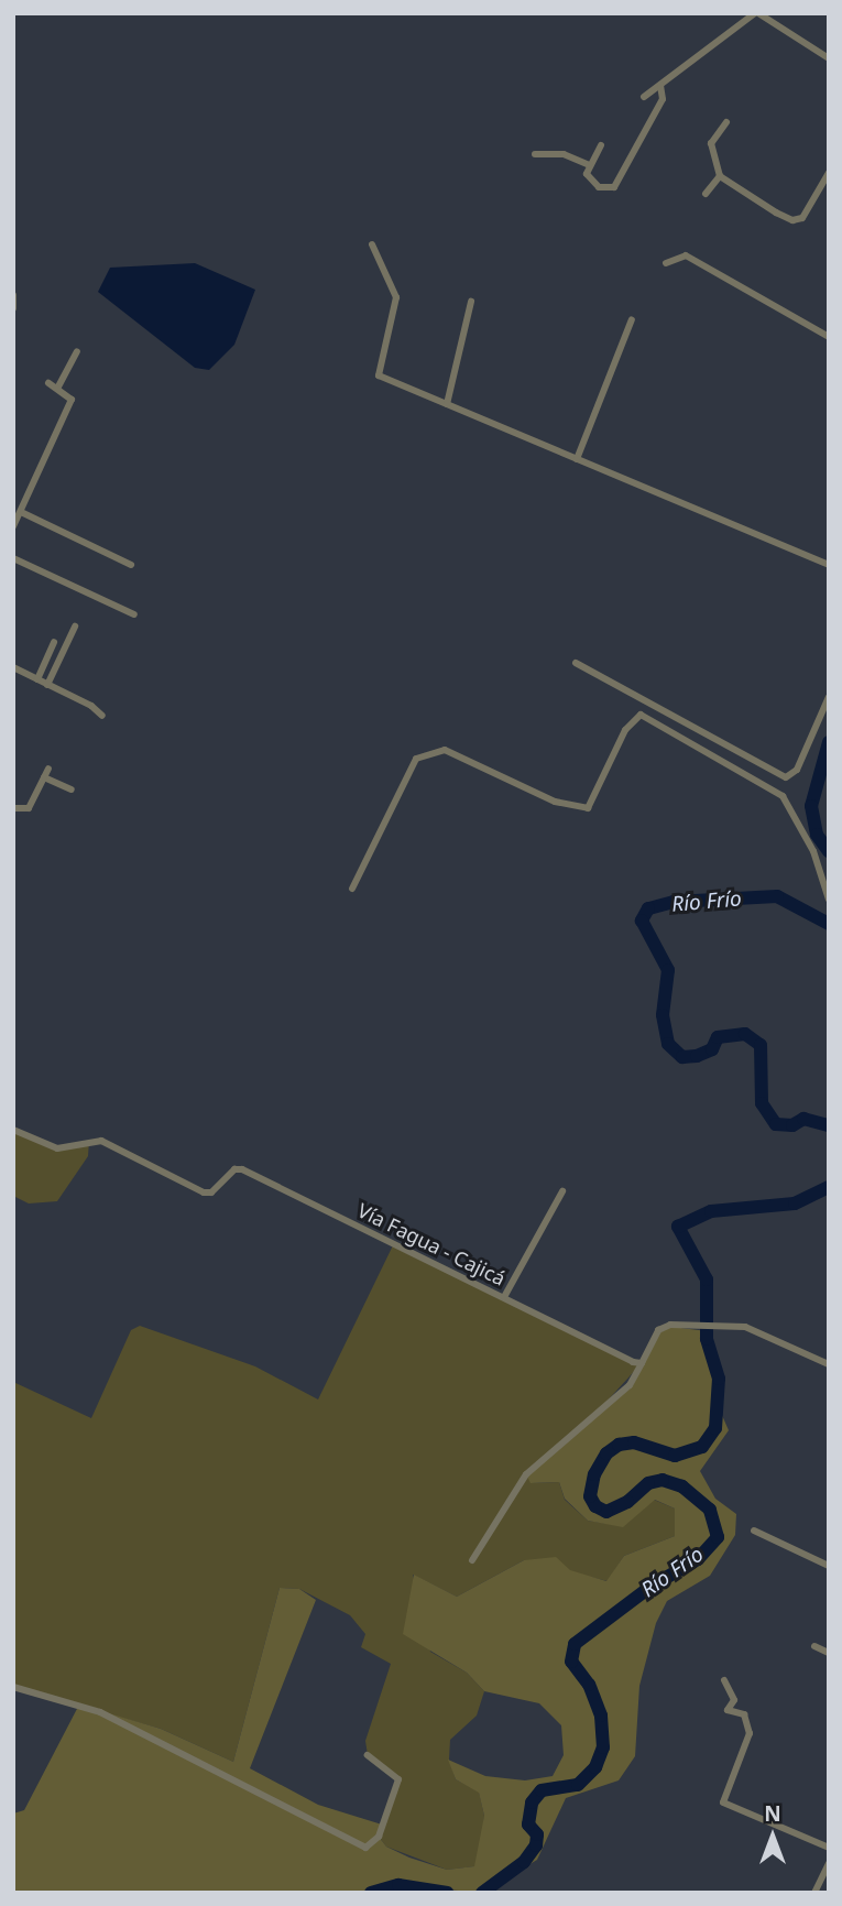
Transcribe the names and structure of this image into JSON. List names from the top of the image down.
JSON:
{
  "streets": {
    "street": ["Vía Fagua - Cajicá"]
  },
  "water": ["Río Frío"],
  "north": "top"
}
